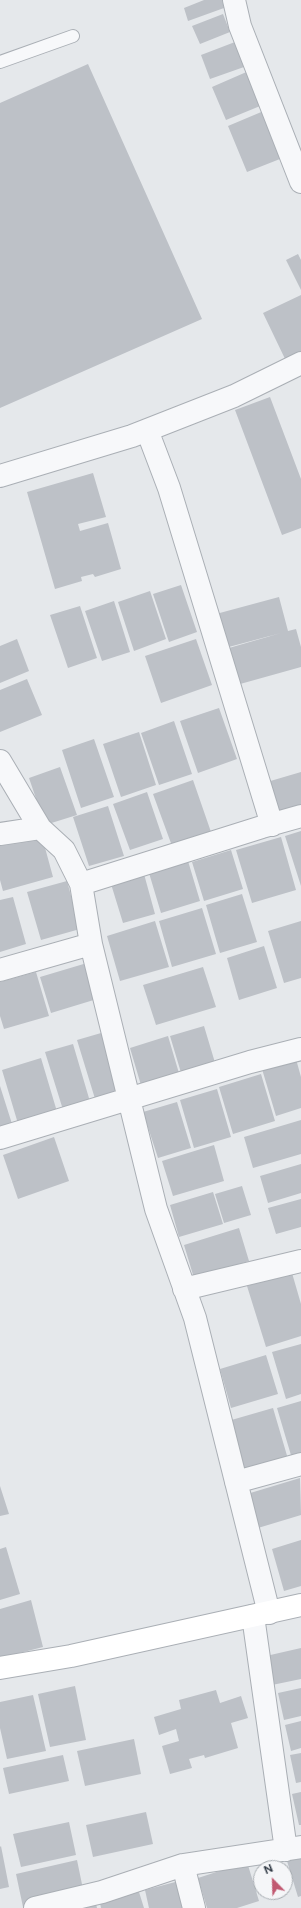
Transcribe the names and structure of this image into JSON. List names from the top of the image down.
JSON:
{
  "north": "top left"
}
